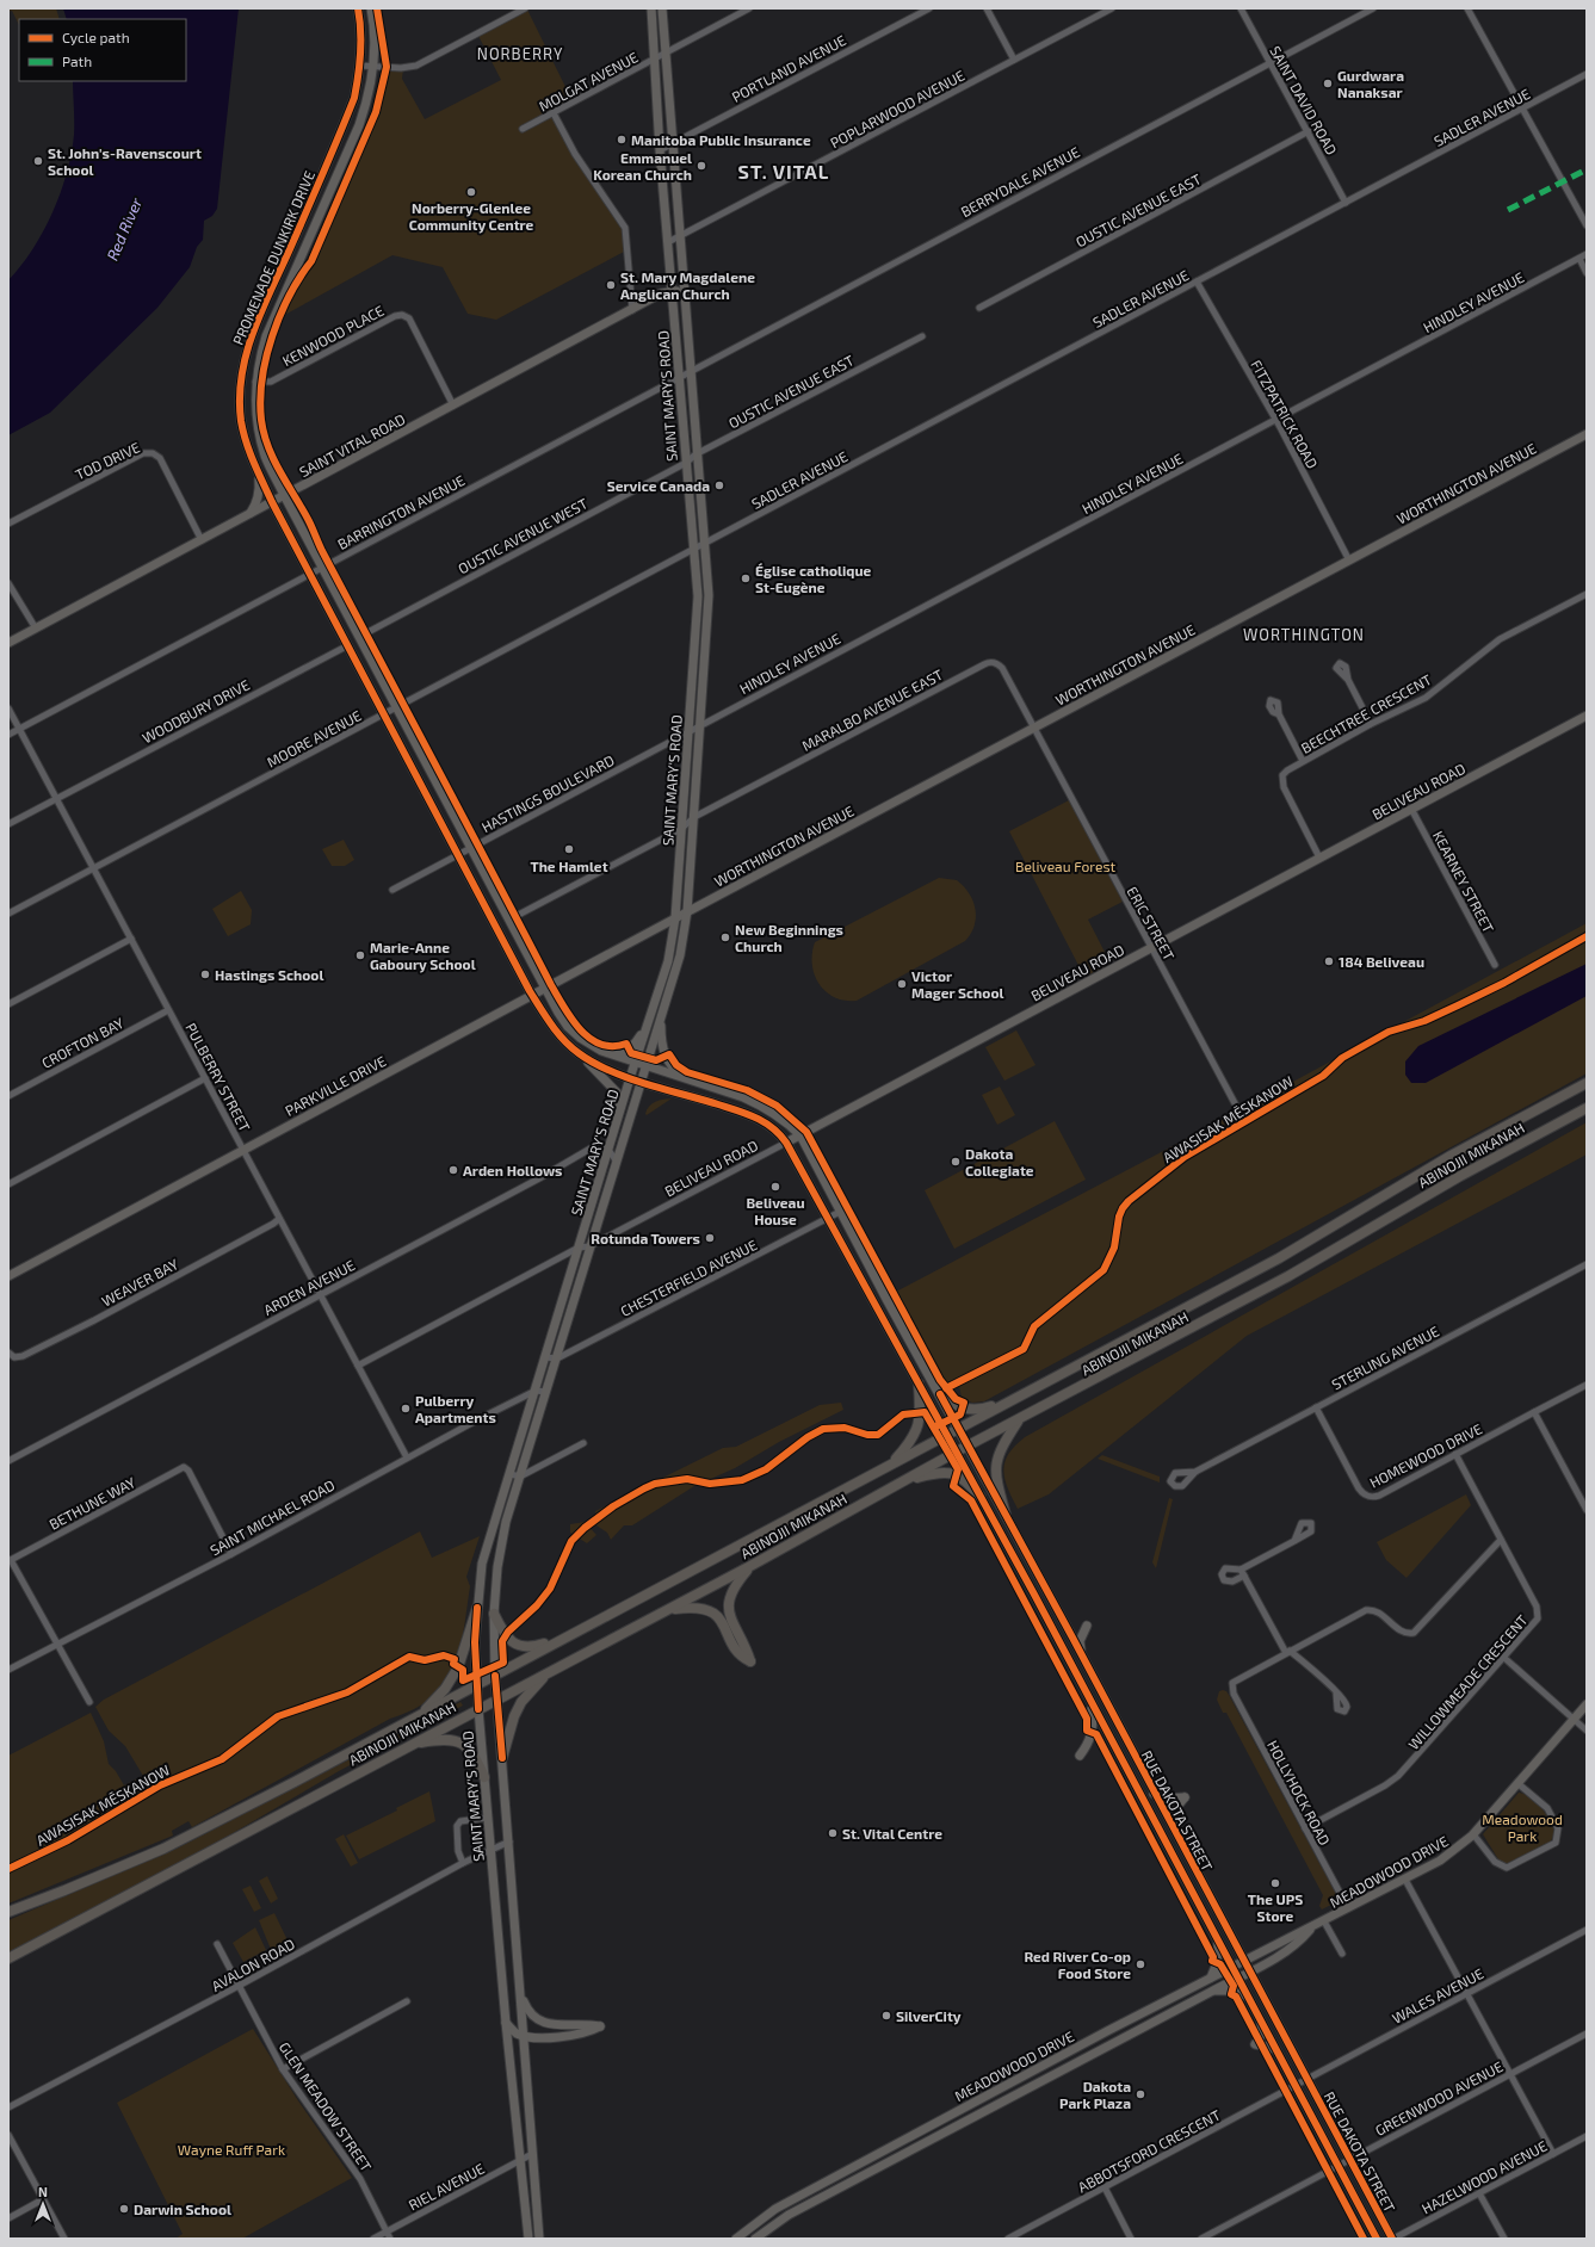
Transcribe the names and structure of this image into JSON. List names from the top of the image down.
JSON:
{
  "streets": {
    "main road": [
      "PROMENADE DUNKIRK DRIVE",
      "SAINT MARY'S ROAD",
      "SAINT VITAL ROAD",
      "WORTHINGTON AVENUE",
      "BELIVEAU ROAD",
      "PARKVILLE DRIVE",
      "ABINOJII MIKANAH",
      "RUE DAKOTA STREET",
      "MEADOWOOD DRIVE"
    ],
    "street": [
      "PORTLAND AVENUE",
      "MOLGAT AVENUE",
      "SAINT DAVID ROAD",
      "POPLARWOOD AVENUE",
      "SADLER AVENUE",
      "BERRYDALE AVENUE",
      "OUSTIC AVENUE EAST",
      "HINDLEY AVENUE",
      "KENWOOD PLACE",
      "FITZPATRICK ROAD",
      "TOD DRIVE",
      "BARRINGTON AVENUE",
      "OUSTIC AVENUE WEST",
      "MARALBO AVENUE EAST",
      "WOODBURY DRIVE",
      "BEECHTREE CRESCENT",
      "MOORE AVENUE",
      "HASTINGS BOULEVARD",
      "KEARNEY STREET",
      "ERIC STREET",
      "CROFTON BAY",
      "PULBERRY STREET",
      "CHESTERFIELD AVENUE",
      "WEAVER BAY",
      "ARDEN AVENUE",
      "STERLING AVENUE",
      "HOMEWOOD DRIVE",
      "BETHUNE WAY",
      "SAINT MICHAEL ROAD",
      "WILLOWMEADE CRESCENT",
      "HOLLYHOCK ROAD",
      "AVALON ROAD",
      "WALES AVENUE",
      "GREENWOOD AVENUE",
      "GLEN MEADOW STREET",
      "ABBOTSFORD CRESCENT",
      "HAZELWOOD AVENUE",
      "RIEL AVENUE"
    ],
    "cycle path": ["AWASISAK MĒSKANOW"]
  },
  "crossings": [
    ["PORTLAND AVENUE", "SAINT MARY'S ROAD"],
    ["MOLGAT AVENUE", "SAINT MARY'S ROAD"],
    ["SAINT DAVID ROAD", "SADLER AVENUE"],
    ["SAINT DAVID ROAD", "BERRYDALE AVENUE"],
    ["SAINT DAVID ROAD", "OUSTIC AVENUE EAST"],
    ["POPLARWOOD AVENUE", "SAINT MARY'S ROAD"],
    ["SADLER AVENUE", "SAINT MARY'S ROAD"],
    ["SADLER AVENUE", "FITZPATRICK ROAD"],
    ["SADLER AVENUE", "MOORE AVENUE"],
    ["BERRYDALE AVENUE", "SAINT MARY'S ROAD"],
    ["BERRYDALE AVENUE", "BARRINGTON AVENUE"],
    ["OUSTIC AVENUE EAST", "SAINT MARY'S ROAD"],
    ["OUSTIC AVENUE EAST", "OUSTIC AVENUE WEST"],
    ["PROMENADE DUNKIRK DRIVE", "KENWOOD PLACE"],
    ["PROMENADE DUNKIRK DRIVE", "SAINT MARY'S ROAD"],
    ["PROMENADE DUNKIRK DRIVE", "SAINT VITAL ROAD"],
    ["PROMENADE DUNKIRK DRIVE", "BARRINGTON AVENUE"],
    ["PROMENADE DUNKIRK DRIVE", "OUSTIC AVENUE WEST"],
    ["PROMENADE DUNKIRK DRIVE", "WOODBURY DRIVE"],
    ["PROMENADE DUNKIRK DRIVE", "MOORE AVENUE"],
    ["PROMENADE DUNKIRK DRIVE", "HASTINGS BOULEVARD"],
    ["PROMENADE DUNKIRK DRIVE", "PARKVILLE DRIVE"],
    ["PROMENADE DUNKIRK DRIVE", "RUE DAKOTA STREET"],
    ["HINDLEY AVENUE", "SAINT MARY'S ROAD"],
    ["HINDLEY AVENUE", "FITZPATRICK ROAD"],
    ["HINDLEY AVENUE", "HASTINGS BOULEVARD"],
    ["KENWOOD PLACE", "SAINT VITAL ROAD"],
    ["SAINT MARY'S ROAD", "SAINT VITAL ROAD"],
    ["SAINT MARY'S ROAD", "WORTHINGTON AVENUE"],
    ["SAINT MARY'S ROAD", "BARRINGTON AVENUE"],
    ["SAINT MARY'S ROAD", "OUSTIC AVENUE WEST"],
    ["SAINT MARY'S ROAD", "MARALBO AVENUE EAST"],
    ["SAINT MARY'S ROAD", "MOORE AVENUE"],
    ["SAINT MARY'S ROAD", "BELIVEAU ROAD"],
    ["SAINT MARY'S ROAD", "HASTINGS BOULEVARD"],
    ["SAINT MARY'S ROAD", "PARKVILLE DRIVE"],
    ["SAINT MARY'S ROAD", "ABINOJII MIKANAH"],
    ["SAINT MARY'S ROAD", "CHESTERFIELD AVENUE"],
    ["SAINT MARY'S ROAD", "ARDEN AVENUE"],
    ["SAINT MARY'S ROAD", "SAINT MICHAEL ROAD"],
    ["SAINT MARY'S ROAD", "RUE DAKOTA STREET"],
    ["SAINT MARY'S ROAD", "AVALON ROAD"],
    ["SAINT MARY'S ROAD", "RIEL AVENUE"],
    ["FITZPATRICK ROAD", "WORTHINGTON AVENUE"],
    ["SAINT VITAL ROAD", "TOD DRIVE"],
    ["WORTHINGTON AVENUE", "MARALBO AVENUE EAST"],
    ["WORTHINGTON AVENUE", "ERIC STREET"],
    ["WORTHINGTON AVENUE", "PARKVILLE DRIVE"],
    ["BARRINGTON AVENUE", "PULBERRY STREET"],
    ["MARALBO AVENUE EAST", "ERIC STREET"],
    ["WOODBURY DRIVE", "PULBERRY STREET"],
    ["BEECHTREE CRESCENT", "BELIVEAU ROAD"],
    ["MOORE AVENUE", "PULBERRY STREET"],
    ["BELIVEAU ROAD", "KEARNEY STREET"],
    ["BELIVEAU ROAD", "ERIC STREET"],
    ["BELIVEAU ROAD", "RUE DAKOTA STREET"],
    ["CROFTON BAY", "PULBERRY STREET"],
    ["PULBERRY STREET", "PARKVILLE DRIVE"],
    ["PULBERRY STREET", "WEAVER BAY"],
    ["PULBERRY STREET", "ARDEN AVENUE"],
    ["PULBERRY STREET", "SAINT MICHAEL ROAD"],
    ["ABINOJII MIKANAH", "RUE DAKOTA STREET"],
    ["CHESTERFIELD AVENUE", "RUE DAKOTA STREET"],
    ["STERLING AVENUE", "HOMEWOOD DRIVE"],
    ["HOMEWOOD DRIVE", "WILLOWMEADE CRESCENT"],
    ["BETHUNE WAY", "SAINT MICHAEL ROAD"],
    ["WILLOWMEADE CRESCENT", "HOLLYHOCK ROAD"],
    ["HOLLYHOCK ROAD", "MEADOWOOD DRIVE"],
    ["RUE DAKOTA STREET", "MEADOWOOD DRIVE"],
    ["RUE DAKOTA STREET", "WALES AVENUE"],
    ["RUE DAKOTA STREET", "GREENWOOD AVENUE"],
    ["RUE DAKOTA STREET", "ABBOTSFORD CRESCENT"],
    ["RUE DAKOTA STREET", "HAZELWOOD AVENUE"],
    ["AVALON ROAD", "GLEN MEADOW STREET"],
    ["WALES AVENUE", "ABBOTSFORD CRESCENT"],
    ["GLEN MEADOW STREET", "RIEL AVENUE"]
  ],
  "districts": ["NORBERRY", "ST. VITAL", "WORTHINGTON"],
  "water": ["Red River"],
  "parks": ["Beliveau Forest", "Meadowood Park", "Wayne Ruff Park"],
  "places": [
    "Gurdwara Nanaksar",
    "Manitoba Public Insurance",
    "St. John's-Ravenscourt School",
    "Emmanuel Korean Church",
    "Norberry-Glenlee Community Centre",
    "St. Mary Magdalene Anglican Church",
    "Service Canada",
    "Église catholique St-Eugène",
    "The Hamlet",
    "New Beginnings Church",
    "Marie-Anne Gaboury School",
    "184 Beliveau",
    "Hastings School",
    "Victor Mager School",
    "Dakota Collegiate",
    "Arden Hollows",
    "Beliveau House",
    "Rotunda Towers",
    "Pulberry Apartments",
    "St. Vital Centre",
    "The UPS Store",
    "Red River Co-op Food Store",
    "SilverCity",
    "Dakota Park Plaza",
    "Darwin School"
  ],
  "legend": ["Cycle path", "Path"],
  "north": "top"
}
